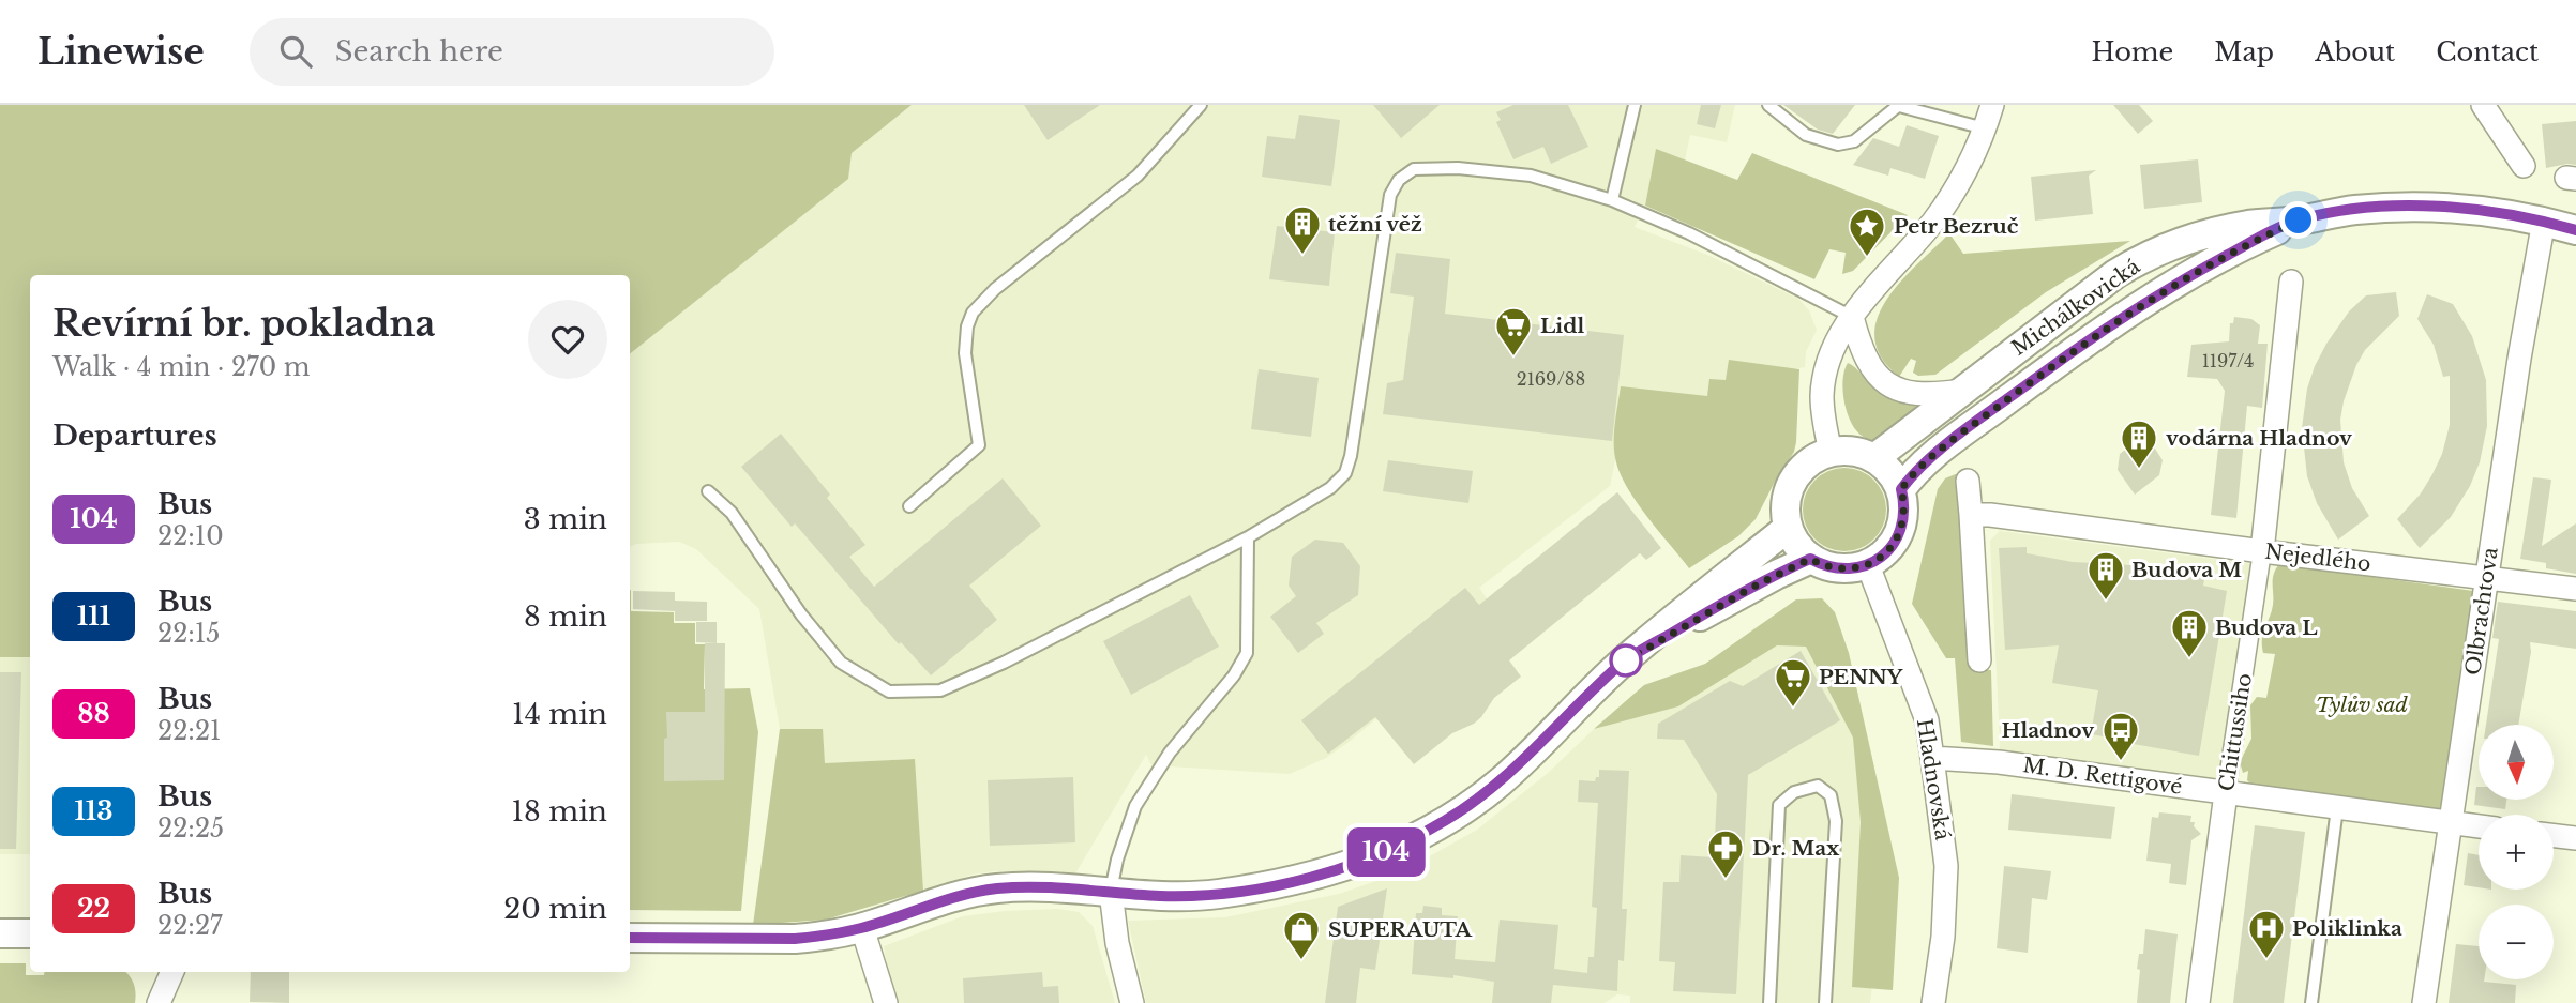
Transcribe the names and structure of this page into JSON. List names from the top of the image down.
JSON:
{
  "streets": {
    "street": [
      "Michálkovická",
      "Nejedlého",
      "Olbrachtova",
      "Chittussiho",
      "M. D. Rettigové",
      "Hladnovská"
    ]
  },
  "crossings": [
    ["Michálkovická", "Olbrachtova"],
    ["Michálkovická", "Hladnovská"],
    ["Nejedlého", "Olbrachtova"],
    ["Nejedlého", "Chittussiho"],
    ["Olbrachtova", "M. D. Rettigové"],
    ["Chittussiho", "M. D. Rettigové"],
    ["M. D. Rettigové", "Hladnovská"]
  ],
  "parks": ["Tylův sad"],
  "places": {
    "building": [
      "těžní věž",
      "vodárna Hladnov",
      "Budova M",
      "Budova L"
    ],
    "place": ["Petr Bezruč"],
    "supermarket": ["Lidl", "PENNY"],
    "bus stop": ["Hladnov"],
    "pharmacy": ["Dr. Max"],
    "hospital": ["Poliklinka"],
    "shop": ["SUPERAUTA"]
  },
  "lines": ["bus line 104"],
  "house_numbers": ["1197/4", "2169/88"],
  "north": "bottom",
  "page": {
    "header": "Linewise",
    "search": "Search here",
    "nav": [
      "Home",
      "Map",
      "About",
      "Contact"
    ],
    "on_map": "104",
    "heading": [
      ["Revírní br. pokladna", "Walk · 4 min · 270 m"],
      "Departures"
    ],
    "list": [
      {
        "mark": "104",
        "name": "Bus",
        "note": "22:10",
        "value": "3 min"
      },
      {
        "mark": "111",
        "name": "Bus",
        "note": "22:15",
        "value": "8 min"
      },
      {
        "mark": "88",
        "name": "Bus",
        "note": "22:21",
        "value": "14 min"
      },
      {
        "mark": "113",
        "name": "Bus",
        "note": "22:25",
        "value": "18 min"
      },
      {
        "mark": "22",
        "name": "Bus",
        "note": "22:27",
        "value": "20 min"
      }
    ],
    "map_buttons": ["+", "−"]
  }
}
